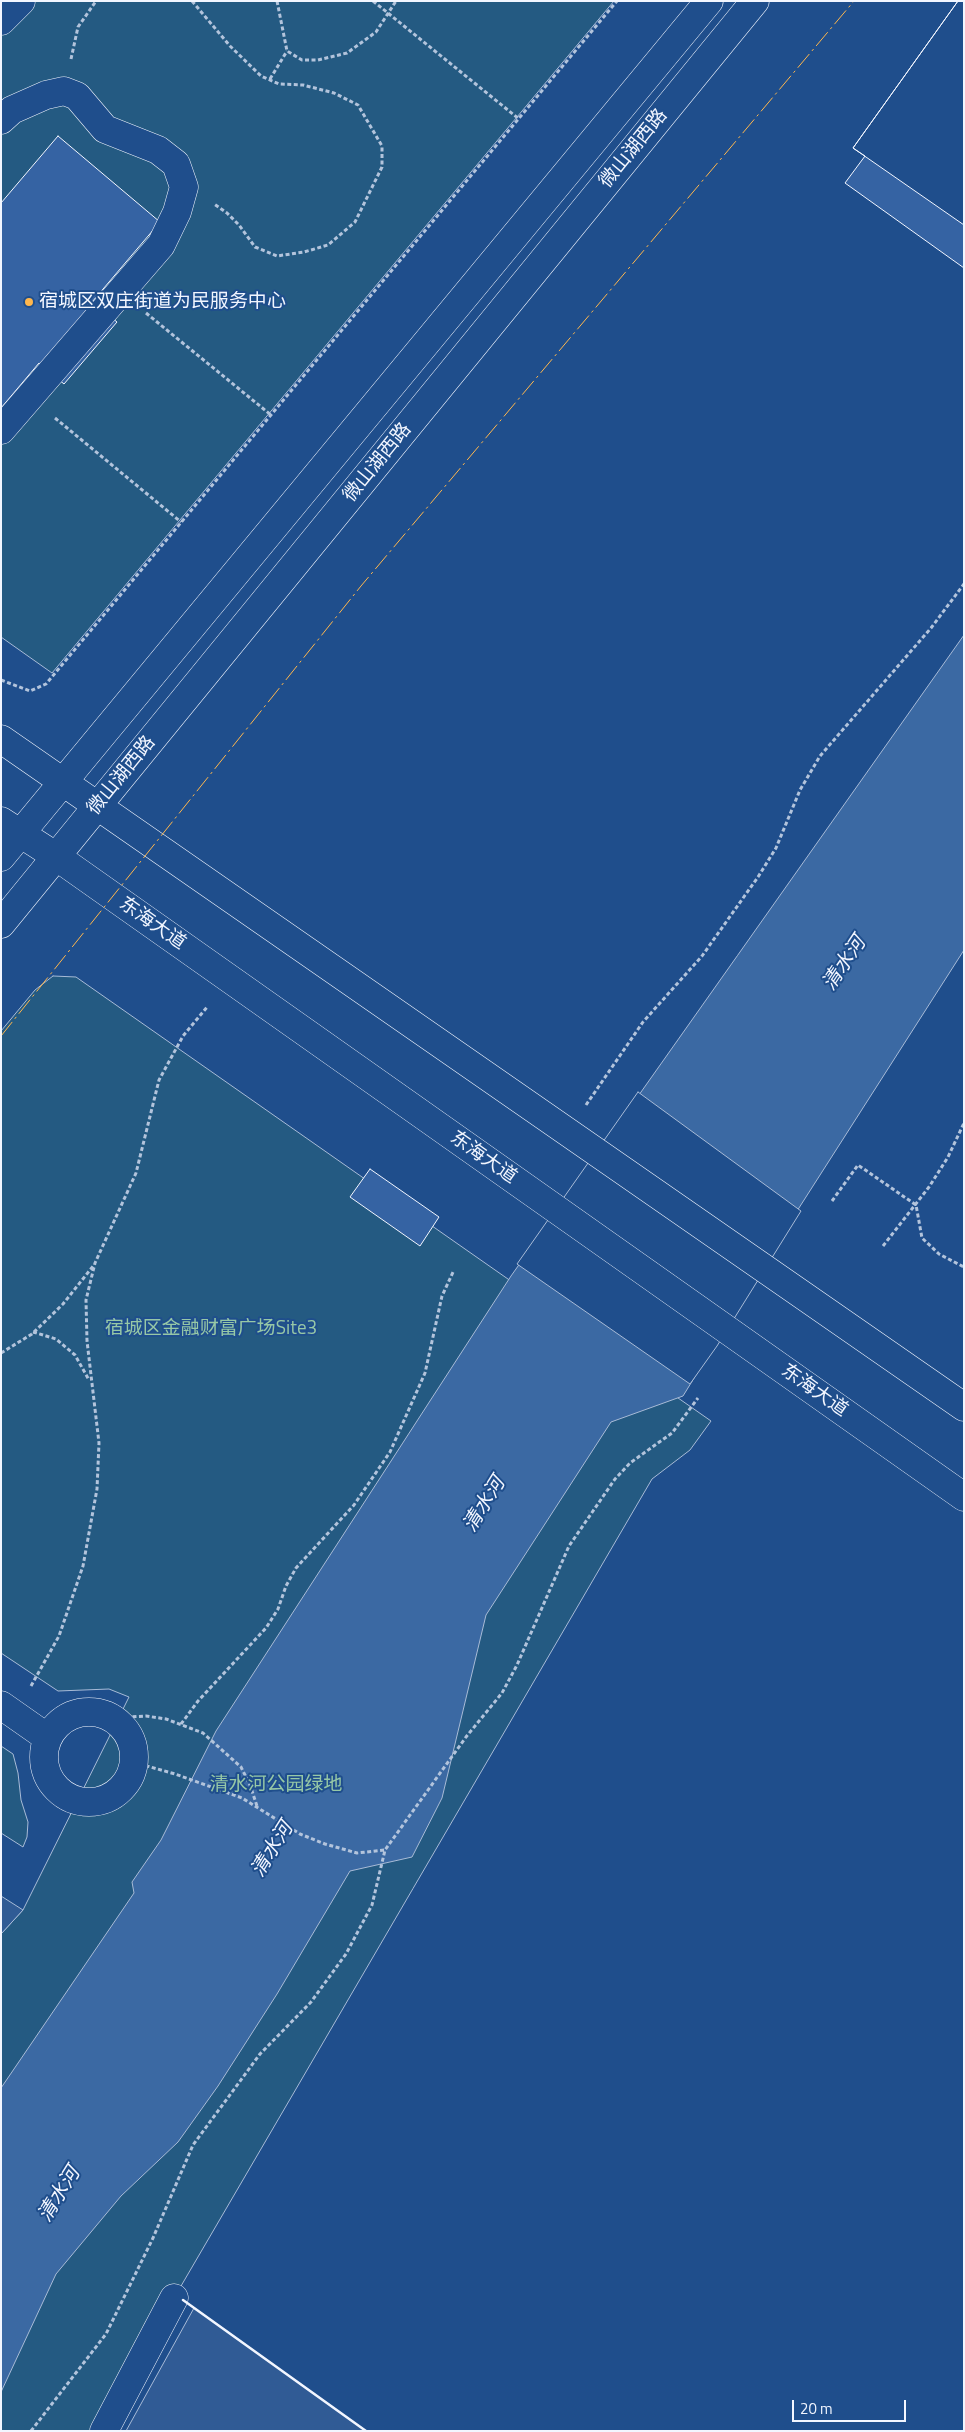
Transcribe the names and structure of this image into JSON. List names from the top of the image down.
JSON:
{
  "streets": {
    "street": ["微山湖西路", "东海大道"]
  },
  "crossings": [
    ["微山湖西路", "东海大道"]
  ],
  "water": ["清水河"],
  "parks": ["宿城区金融财富广场Site3", "清水河公园绿地"],
  "places": ["宿城区双庄街道为民服务中心"],
  "scale_bar": "20 m"
}
